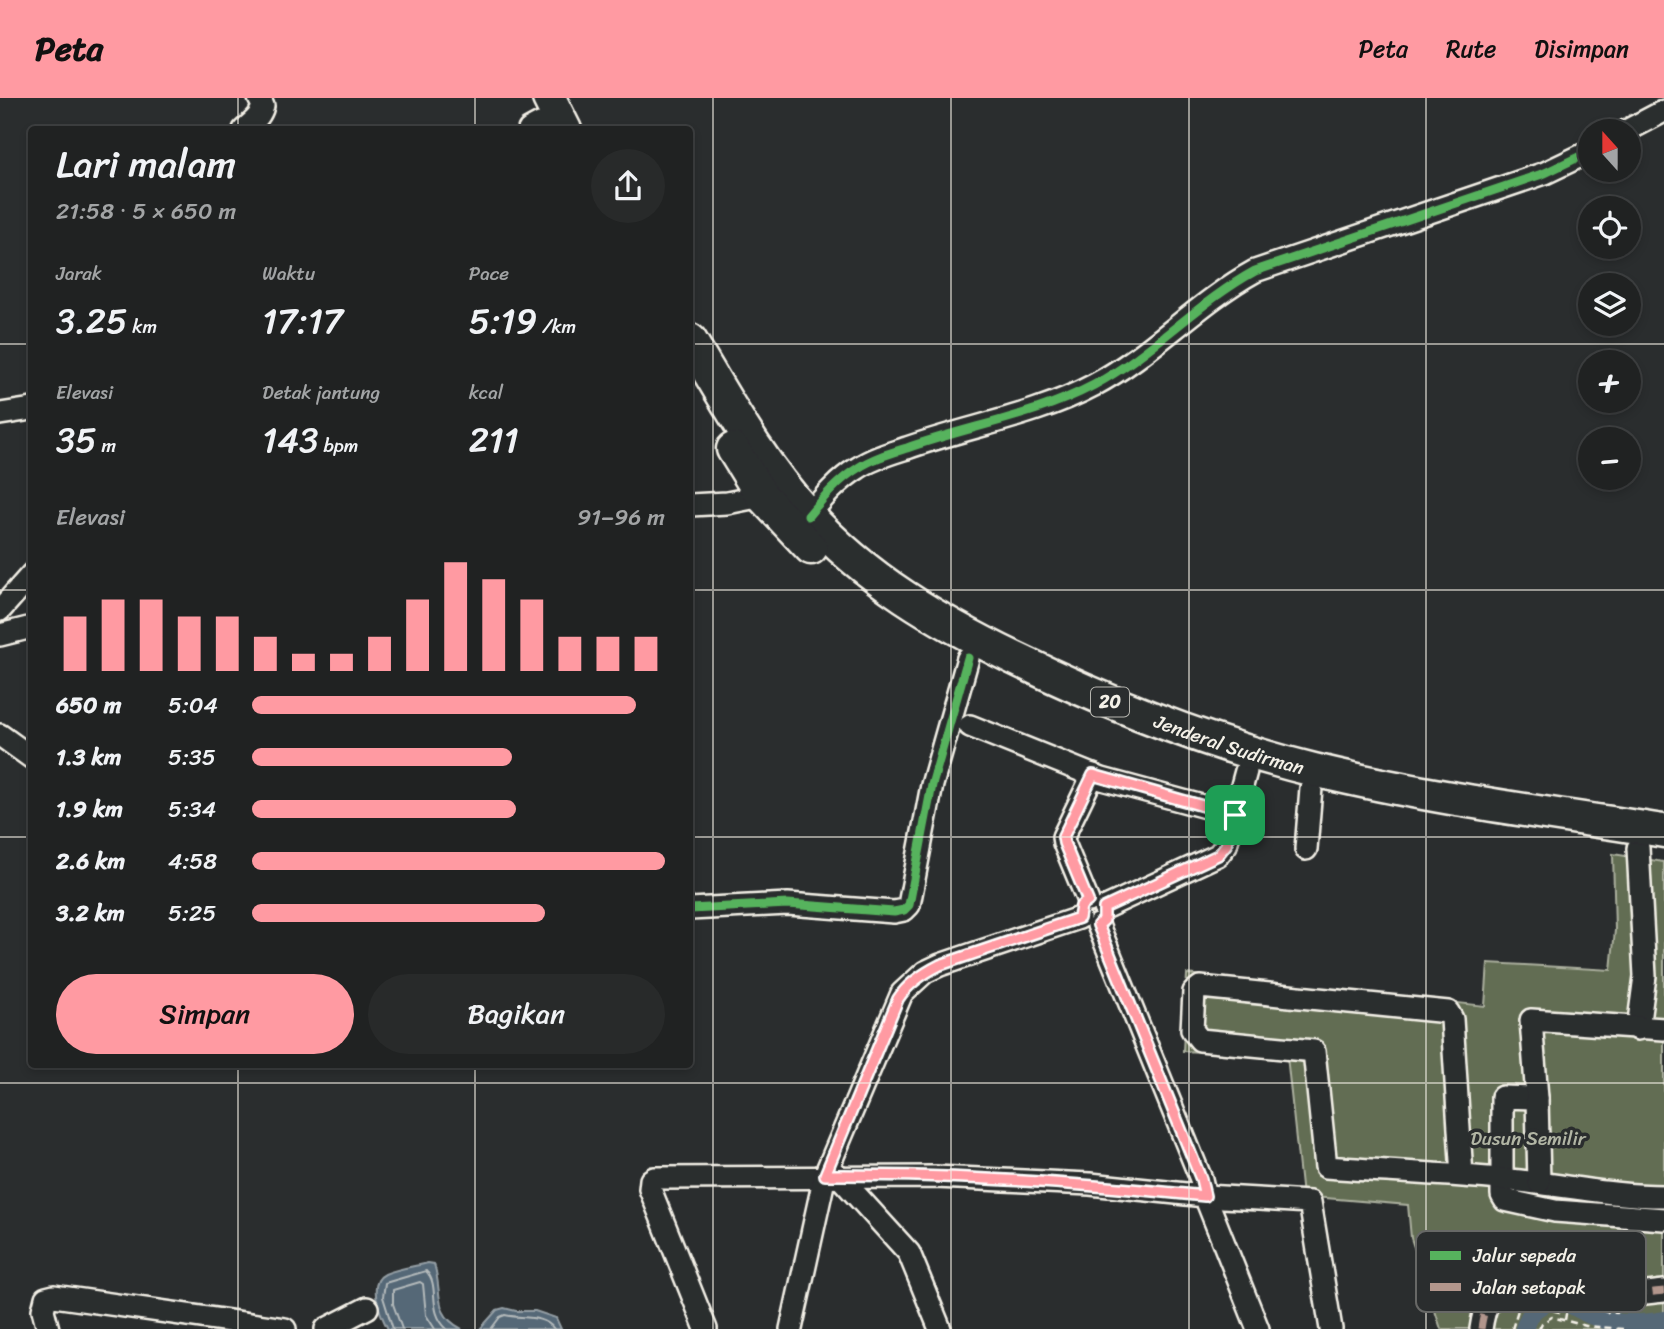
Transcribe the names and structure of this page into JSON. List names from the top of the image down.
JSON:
{
  "streets": {
    "highway": ["20", "Jenderal Sudirman"]
  },
  "crossings": [
    ["20", "Jenderal Sudirman"]
  ],
  "parks": ["Dusun Semilir"],
  "legend": ["Jalur sepeda", "Jalan setapak"],
  "north": "top",
  "page": {
    "header": "Peta",
    "nav": ["Peta", "Rute", "Disimpan"],
    "map_buttons": ["+", "−"],
    "heading": ["Lari malam", "21:58 · 5 × 650 m"],
    "stats": [
      ["Jarak", "3.25 km"],
      ["Waktu", "17:17"],
      ["Pace", "5:19 /km"],
      ["Elevasi", "35 m"],
      ["Detak jantung", "143 bpm"],
      ["kcal", "211"]
    ],
    "chart": ["Elevasi", "91–96 m"],
    "list": [
      {
        "name": "650 m",
        "note": "5:04"
      },
      {
        "name": "1.3 km",
        "note": "5:35"
      },
      {
        "name": "1.9 km",
        "note": "5:34"
      },
      {
        "name": "2.6 km",
        "note": "4:58"
      },
      {
        "name": "3.2 km",
        "note": "5:25"
      }
    ],
    "buttons": ["Simpan", "Bagikan"]
  }
}
